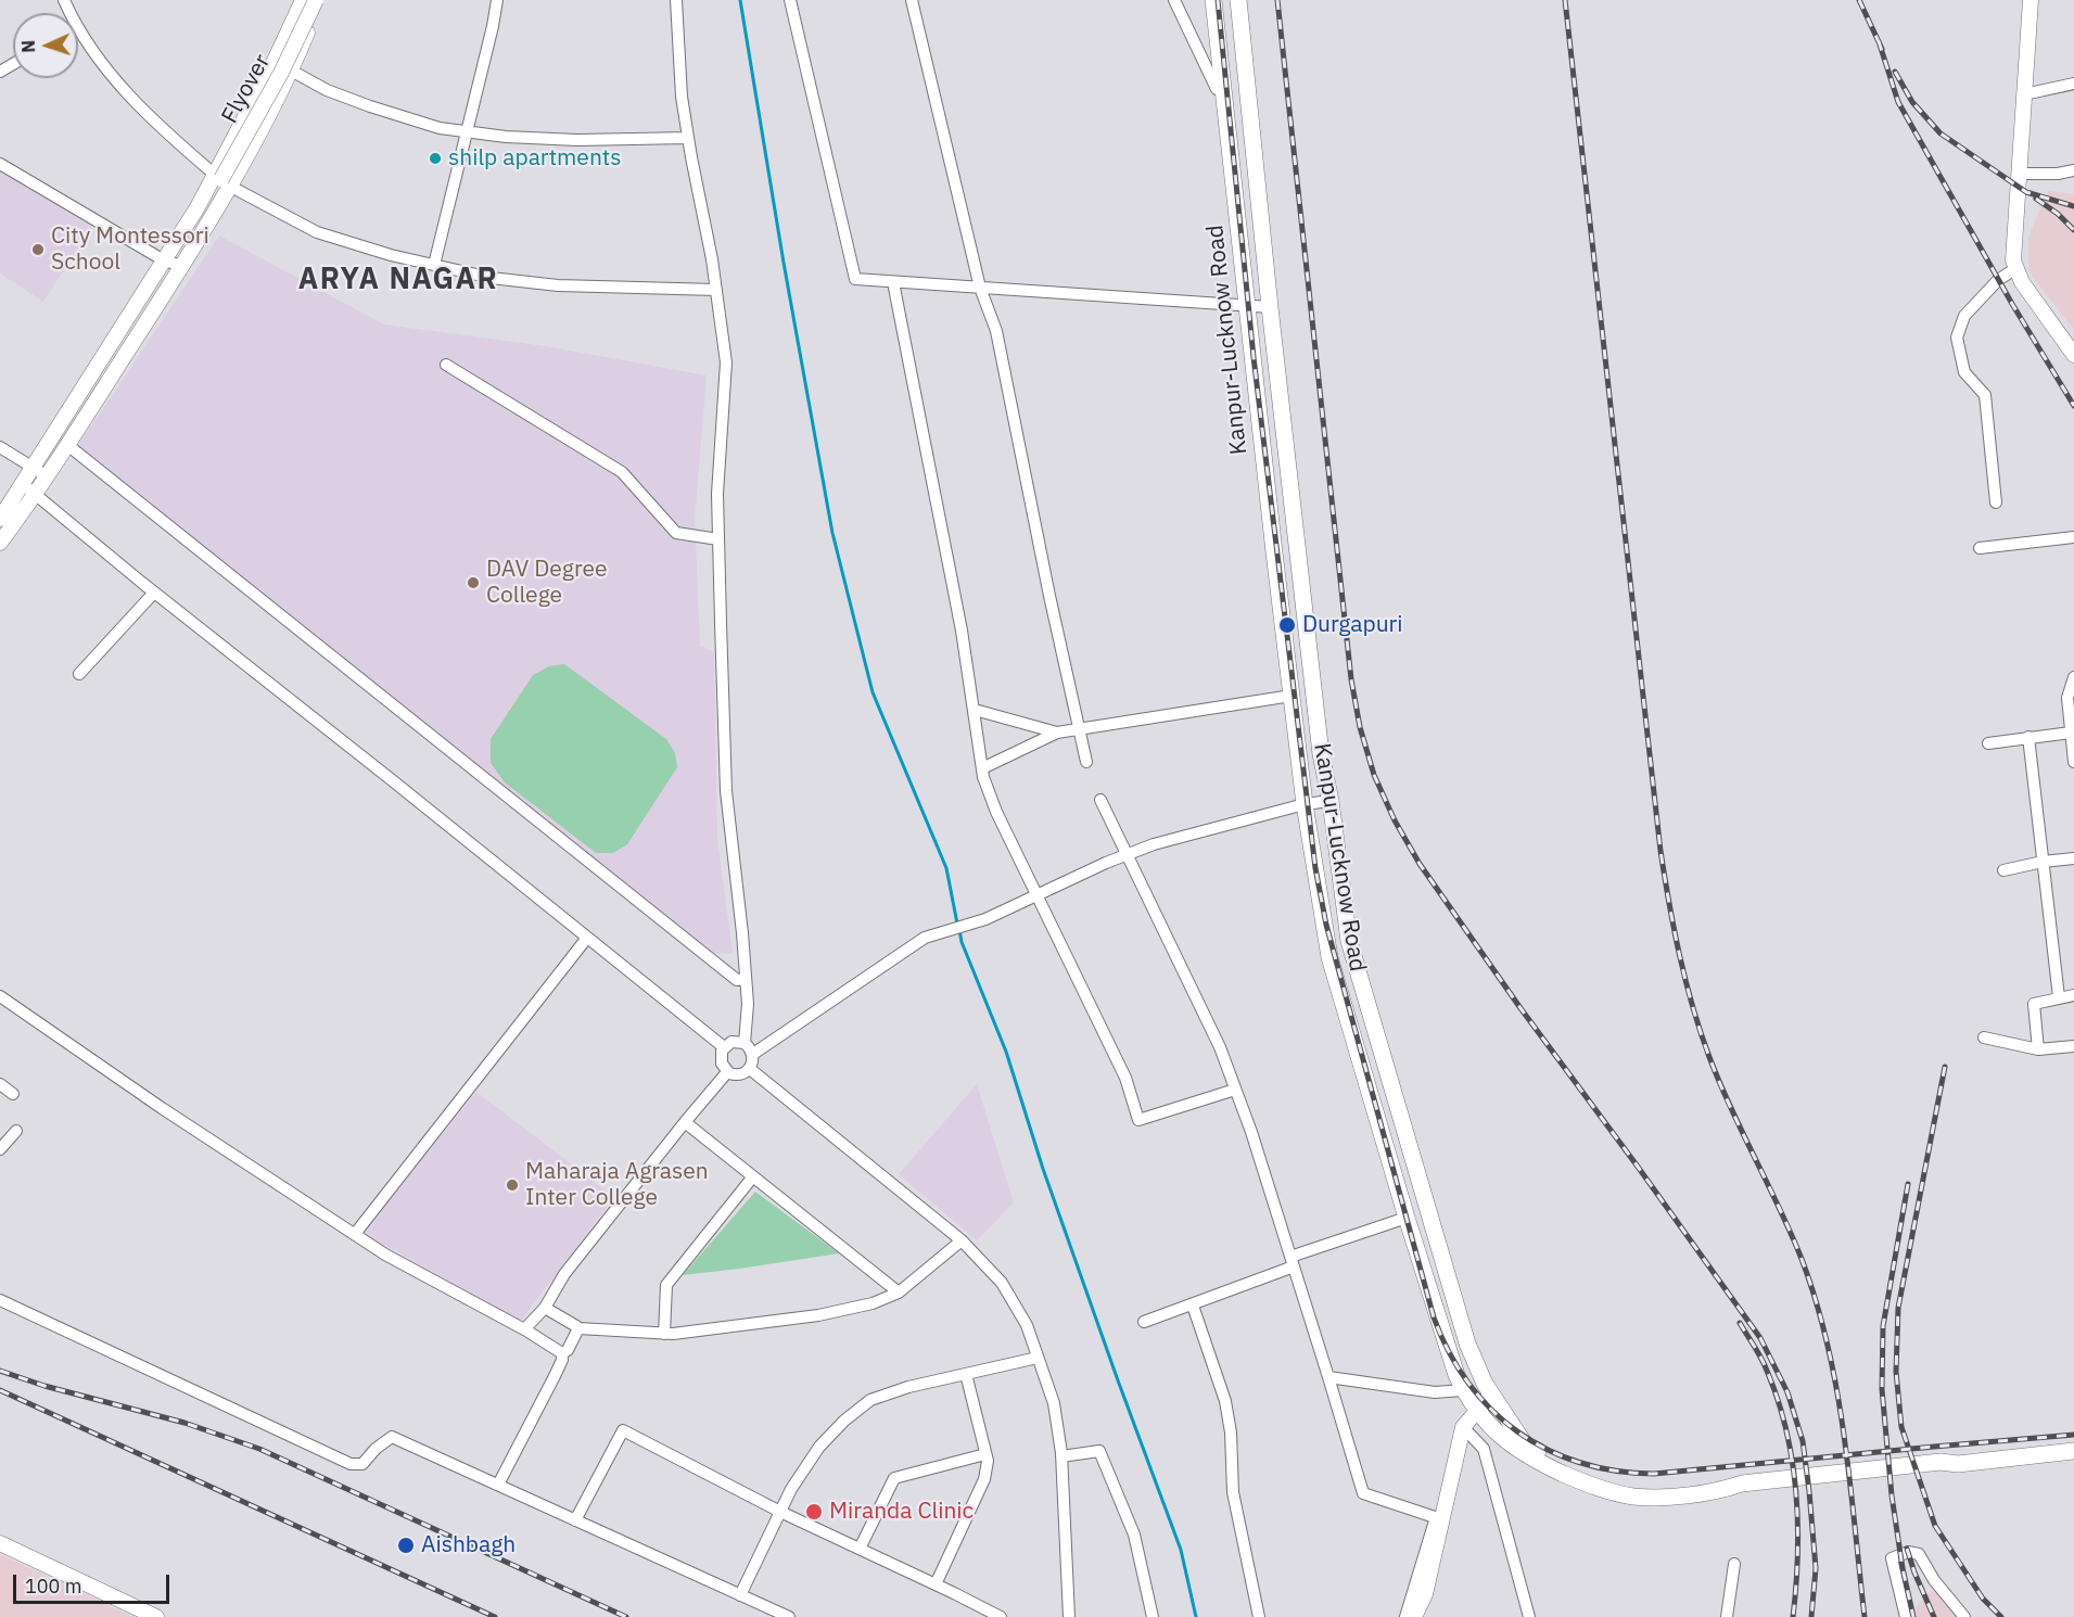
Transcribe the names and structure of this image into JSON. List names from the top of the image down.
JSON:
{
  "streets": {
    "main road": ["Flyover", "Kanpur-Lucknow Road"]
  },
  "districts": ["ARYA NAGAR"],
  "places": [
    "shilp apartments",
    "City Montessori School",
    "DAV Degree College",
    "Durgapuri",
    "Maharaja Agrasen Inter College",
    "Miranda Clinic",
    "Aishbagh"
  ],
  "scale_bar": "100 m",
  "north": "left"
}
